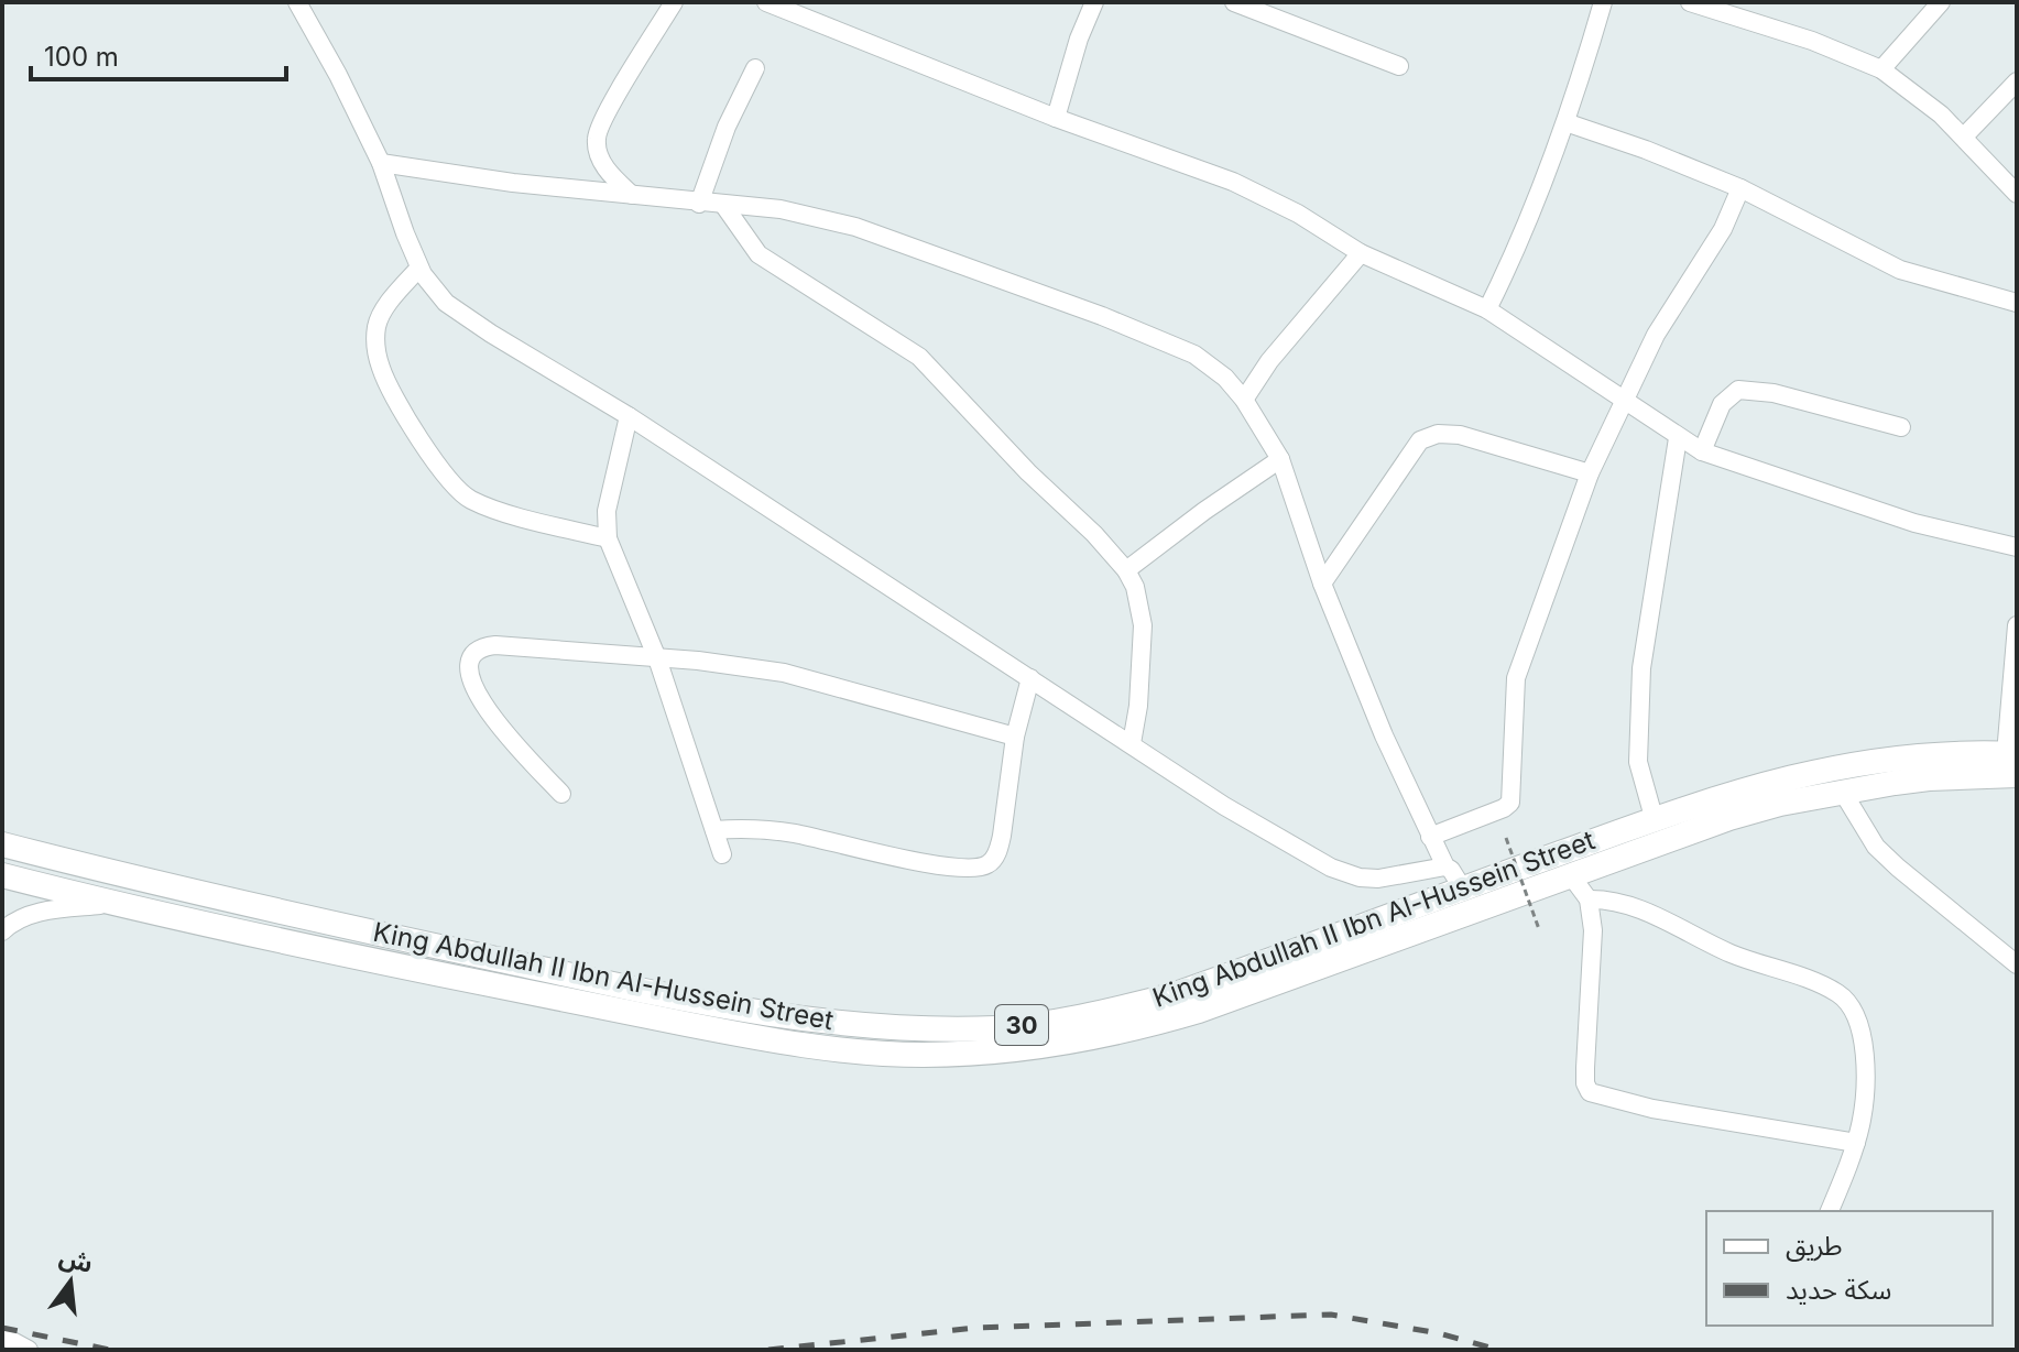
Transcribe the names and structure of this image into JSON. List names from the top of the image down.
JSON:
{
  "streets": {
    "main road": ["King Abdullah II Ibn Al-Hussein Street", "30"]
  },
  "legend": ["طريق", "سكة حديد"],
  "scale_bar": "100 m",
  "north": "top"
}
